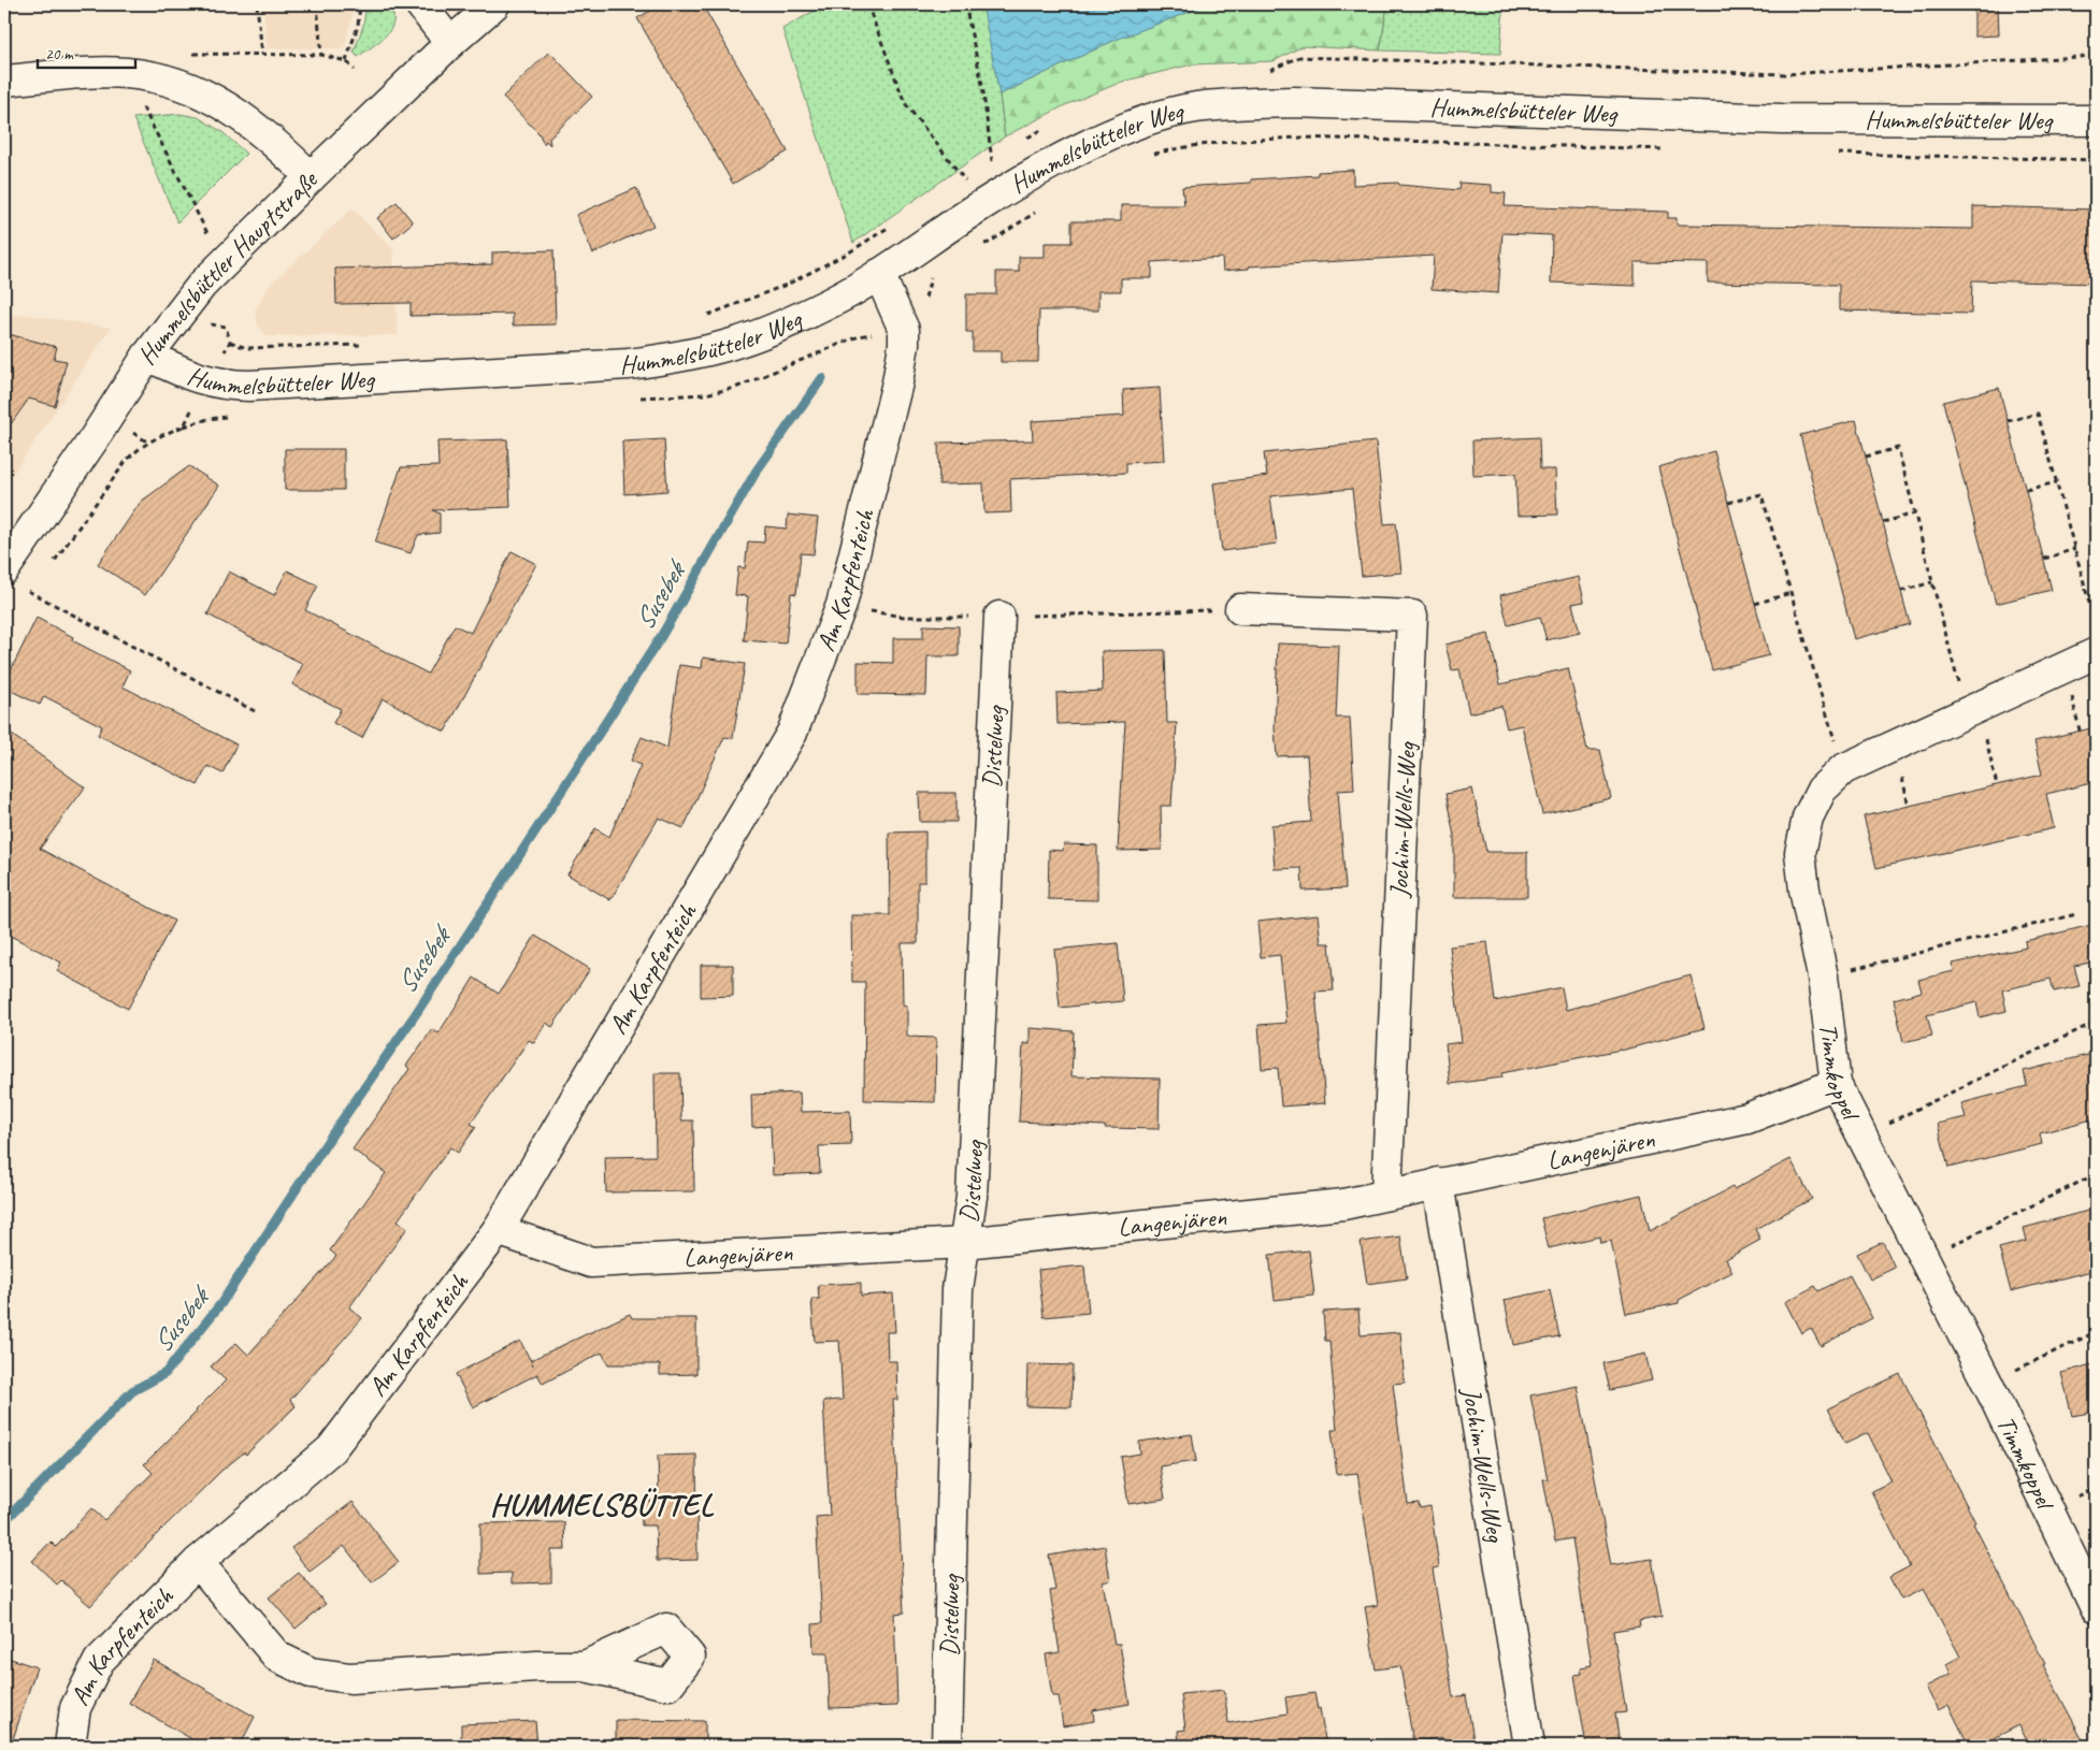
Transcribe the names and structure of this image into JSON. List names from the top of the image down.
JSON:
{
  "streets": {
    "street": [
      "Hummelsbütteler Weg",
      "Hummelsbüttler Hauptstraße",
      "Am Karpfenteich",
      "Distelweg",
      "Jochim-Wells-Weg",
      "Timmkoppel",
      "Langenjären"
    ]
  },
  "crossings": [
    ["Hummelsbütteler Weg", "Hummelsbüttler Hauptstraße"],
    ["Hummelsbütteler Weg", "Am Karpfenteich"],
    ["Am Karpfenteich", "Langenjären"],
    ["Distelweg", "Langenjären"],
    ["Jochim-Wells-Weg", "Langenjären"],
    ["Timmkoppel", "Langenjären"]
  ],
  "districts": ["HUMMELSBÜTTEL"],
  "water": ["Susebek"],
  "scale_bar": "20 m"
}
